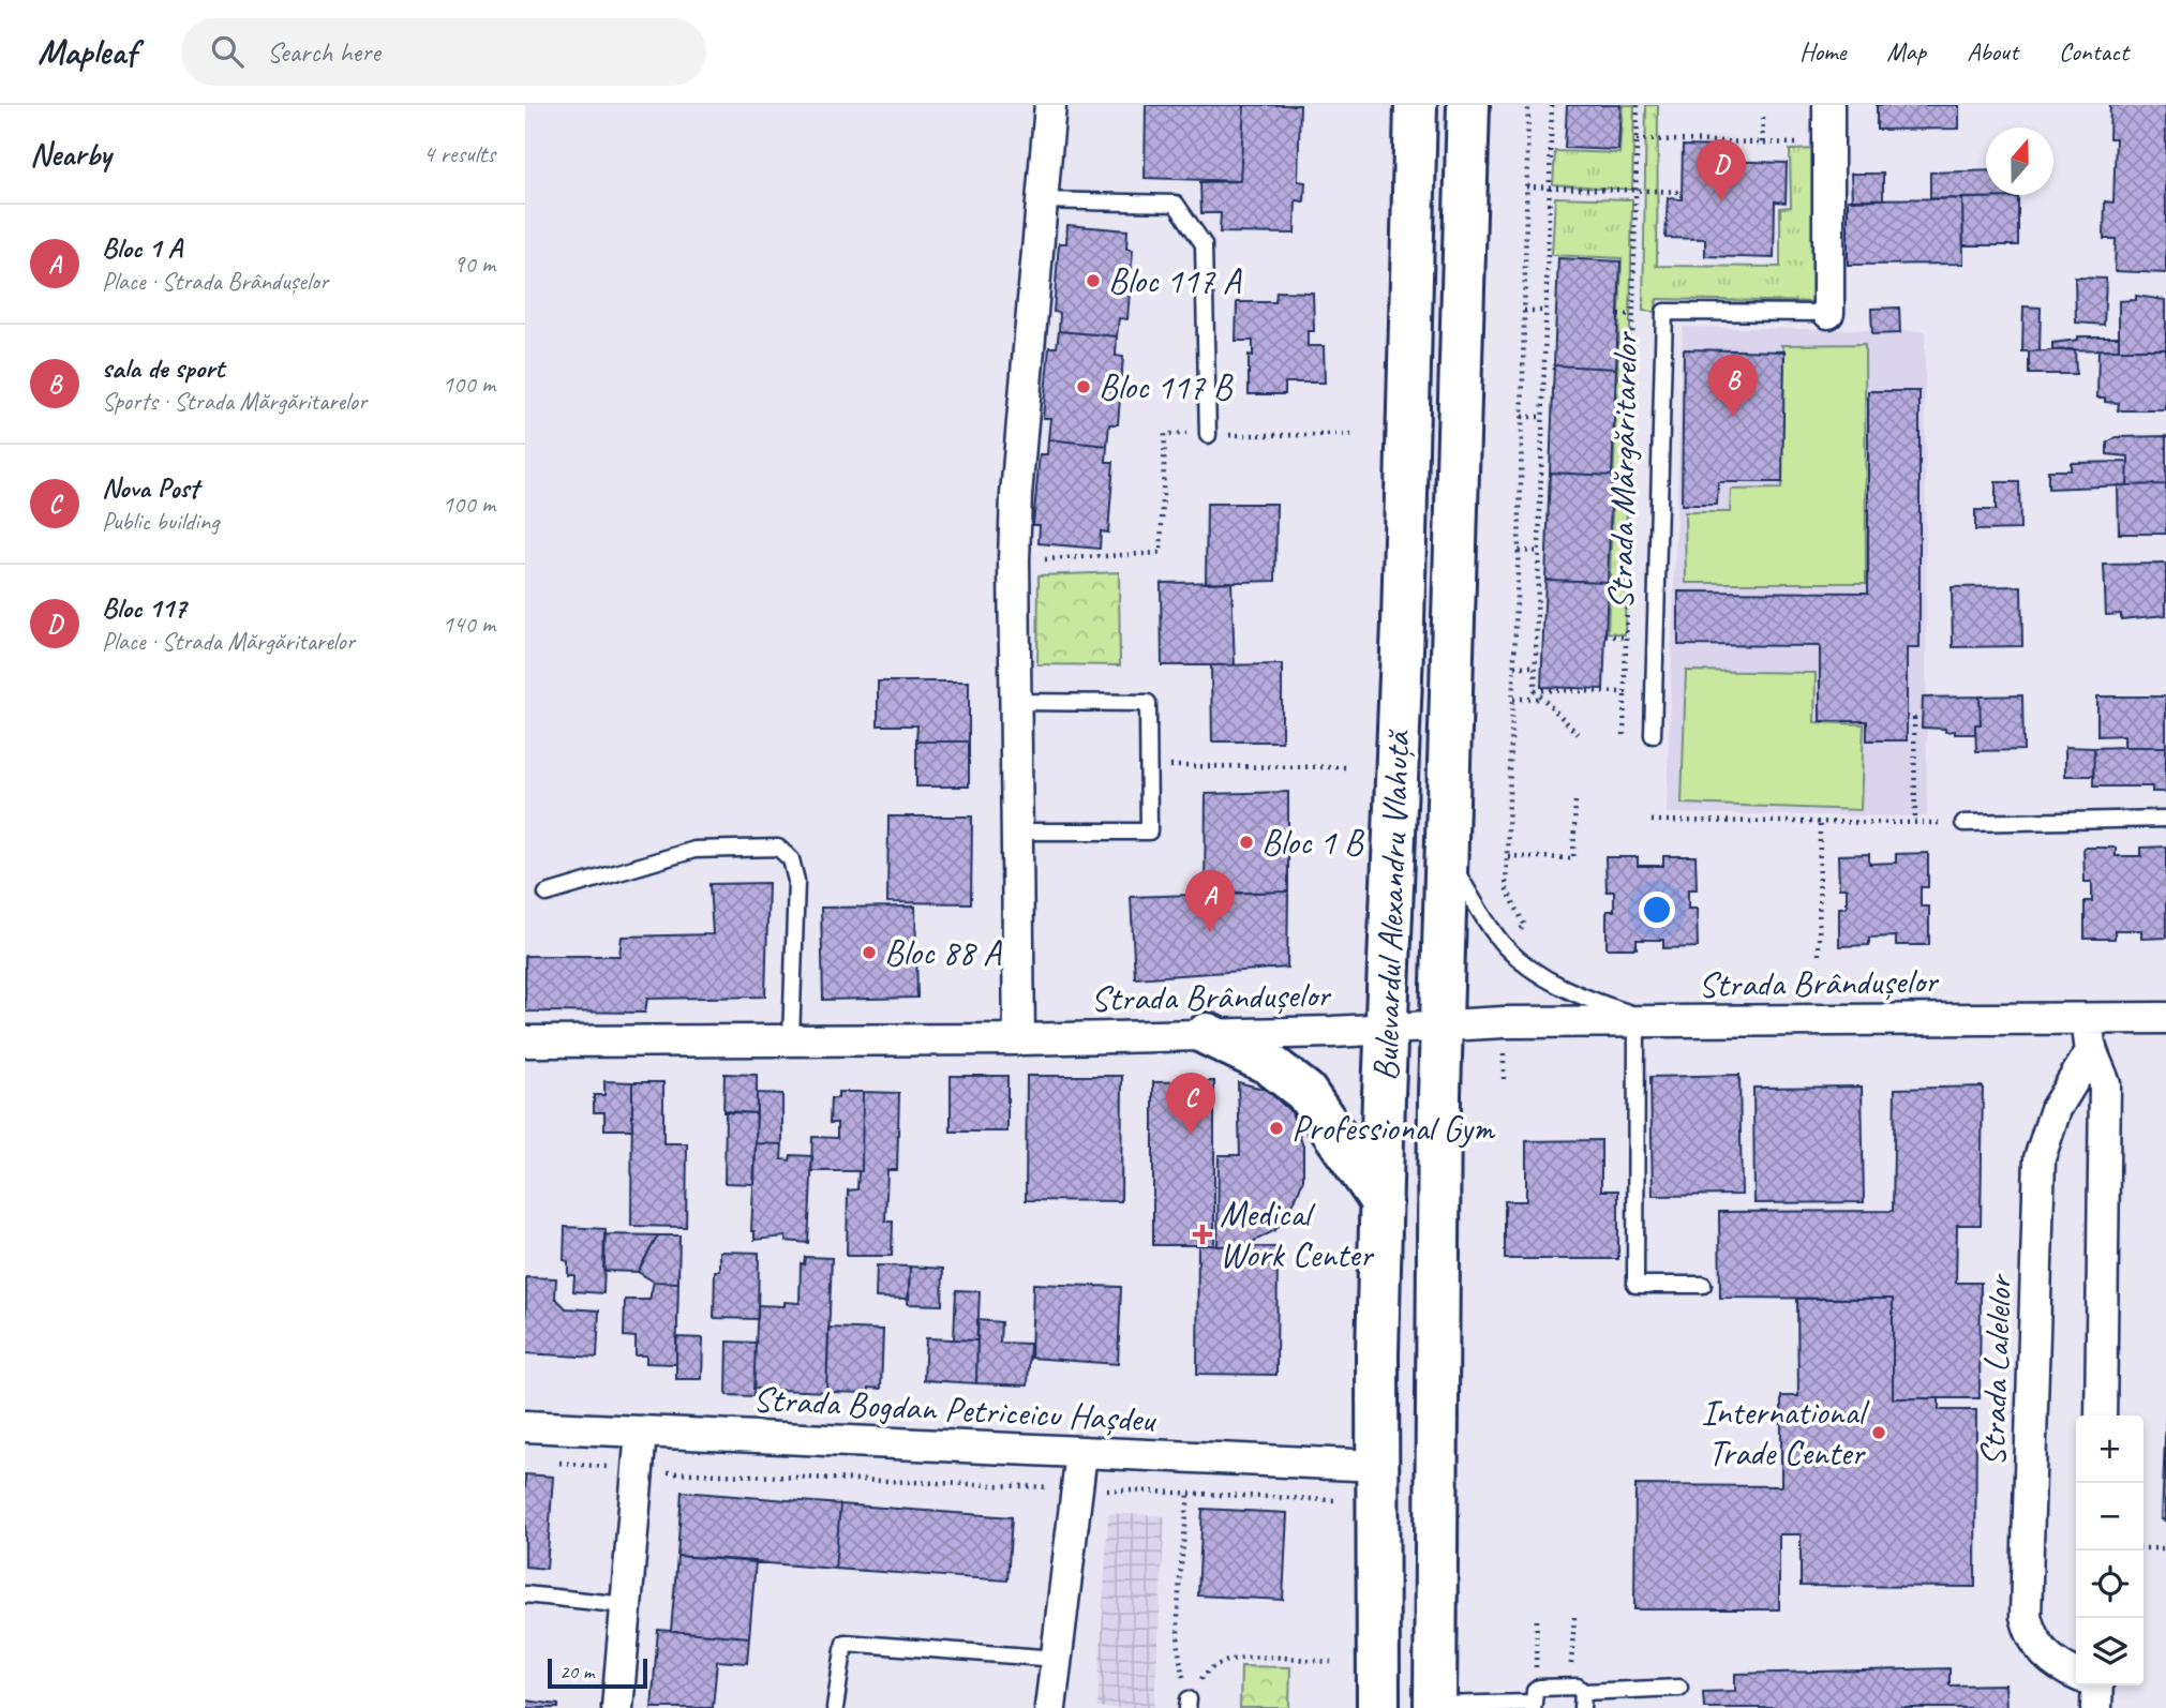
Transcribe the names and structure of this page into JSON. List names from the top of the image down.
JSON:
{
  "streets": {
    "main road": ["Bulevardul Alexandru Vlahuță"],
    "street": [
      "Strada Mărgăritarelor",
      "Strada Brândușelor",
      "Strada Lalelelor",
      "Strada Bogdan Petriceicu Hașdeu"
    ]
  },
  "crossings": [
    ["Bulevardul Alexandru Vlahuță", "Strada Brândușelor"],
    ["Bulevardul Alexandru Vlahuță", "Strada Bogdan Petriceicu Hașdeu"]
  ],
  "places": {
    "other": [
      "Bloc 117 A",
      "Bloc 117 B",
      "Bloc 1 B",
      "Bloc 88 A",
      "Professional Gym",
      "International Trade Center"
    ],
    "health": ["Medical Work Center"]
  },
  "scale_bar": "20 m",
  "north": "top",
  "page": {
    "header": "Mapleaf",
    "search": "Search here",
    "nav": [
      "Home",
      "Map",
      "About",
      "Contact"
    ],
    "heading": ["Nearby", "4 results"],
    "pins": [
      "D",
      "B",
      "A",
      "C"
    ],
    "list": [
      {
        "mark": "A",
        "name": "Bloc 1 A",
        "note": "Place · Strada Brândușelor",
        "value": "90 m"
      },
      {
        "mark": "B",
        "name": "sala de sport",
        "note": "Sports · Strada Mărgăritarelor",
        "value": "100 m"
      },
      {
        "mark": "C",
        "name": "Nova Post",
        "note": "Public building",
        "value": "100 m"
      },
      {
        "mark": "D",
        "name": "Bloc 117",
        "note": "Place · Strada Mărgăritarelor",
        "value": "140 m"
      }
    ],
    "map_buttons": ["+", "−"],
    "scale": "20 m"
  }
}
